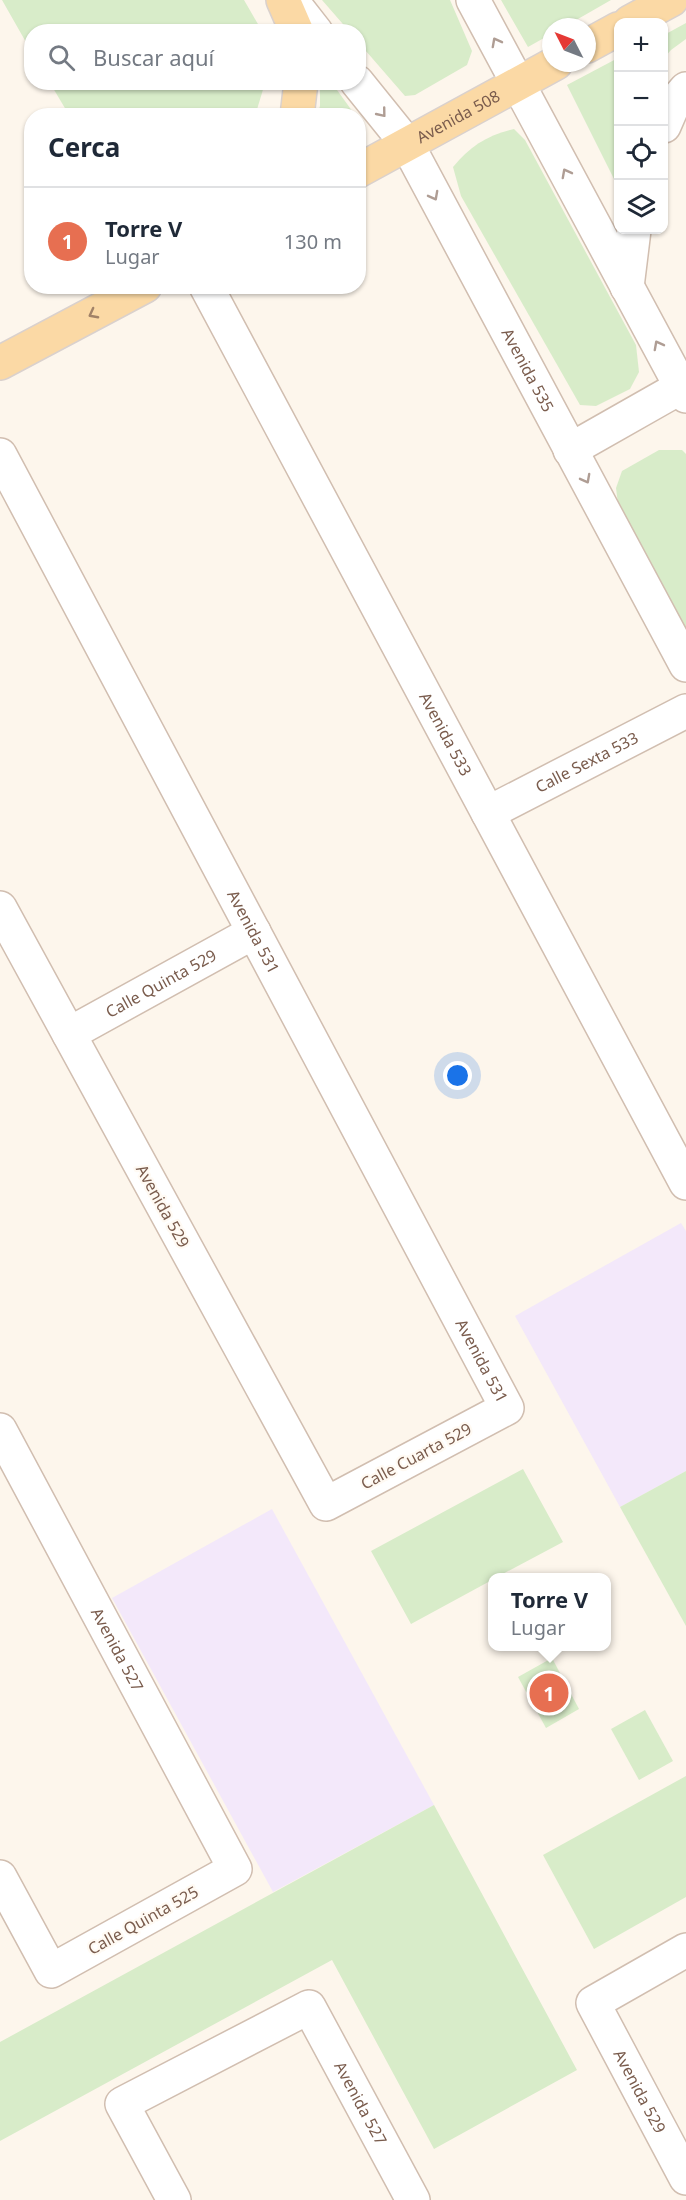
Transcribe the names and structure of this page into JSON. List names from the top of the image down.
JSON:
{
  "streets": {
    "main road": ["Avenida 508"],
    "street": [
      "Avenida 535",
      "Avenida 533",
      "Calle Sexta 533",
      "Avenida 531",
      "Calle Quinta 529",
      "Avenida 529",
      "Calle Cuarta 529",
      "Avenida 527",
      "Calle Quinta 525"
    ]
  },
  "crossings": [
    ["Avenida 508", "Avenida 535"],
    ["Avenida 533", "Calle Sexta 533"],
    ["Avenida 531", "Calle Quinta 529"],
    ["Avenida 531", "Calle Cuarta 529"],
    ["Calle Quinta 529", "Avenida 529"],
    ["Avenida 529", "Calle Cuarta 529"],
    ["Avenida 527", "Calle Quinta 525"]
  ],
  "north": "top left",
  "page": {
    "map_buttons": ["+", "−"],
    "search": "Buscar aquí",
    "heading": "Cerca",
    "list": [
      {
        "mark": "1",
        "name": "Torre V",
        "note": "Lugar",
        "value": "130 m"
      }
    ],
    "popup": ["Torre V", "Lugar"],
    "pins": "1"
  }
}
